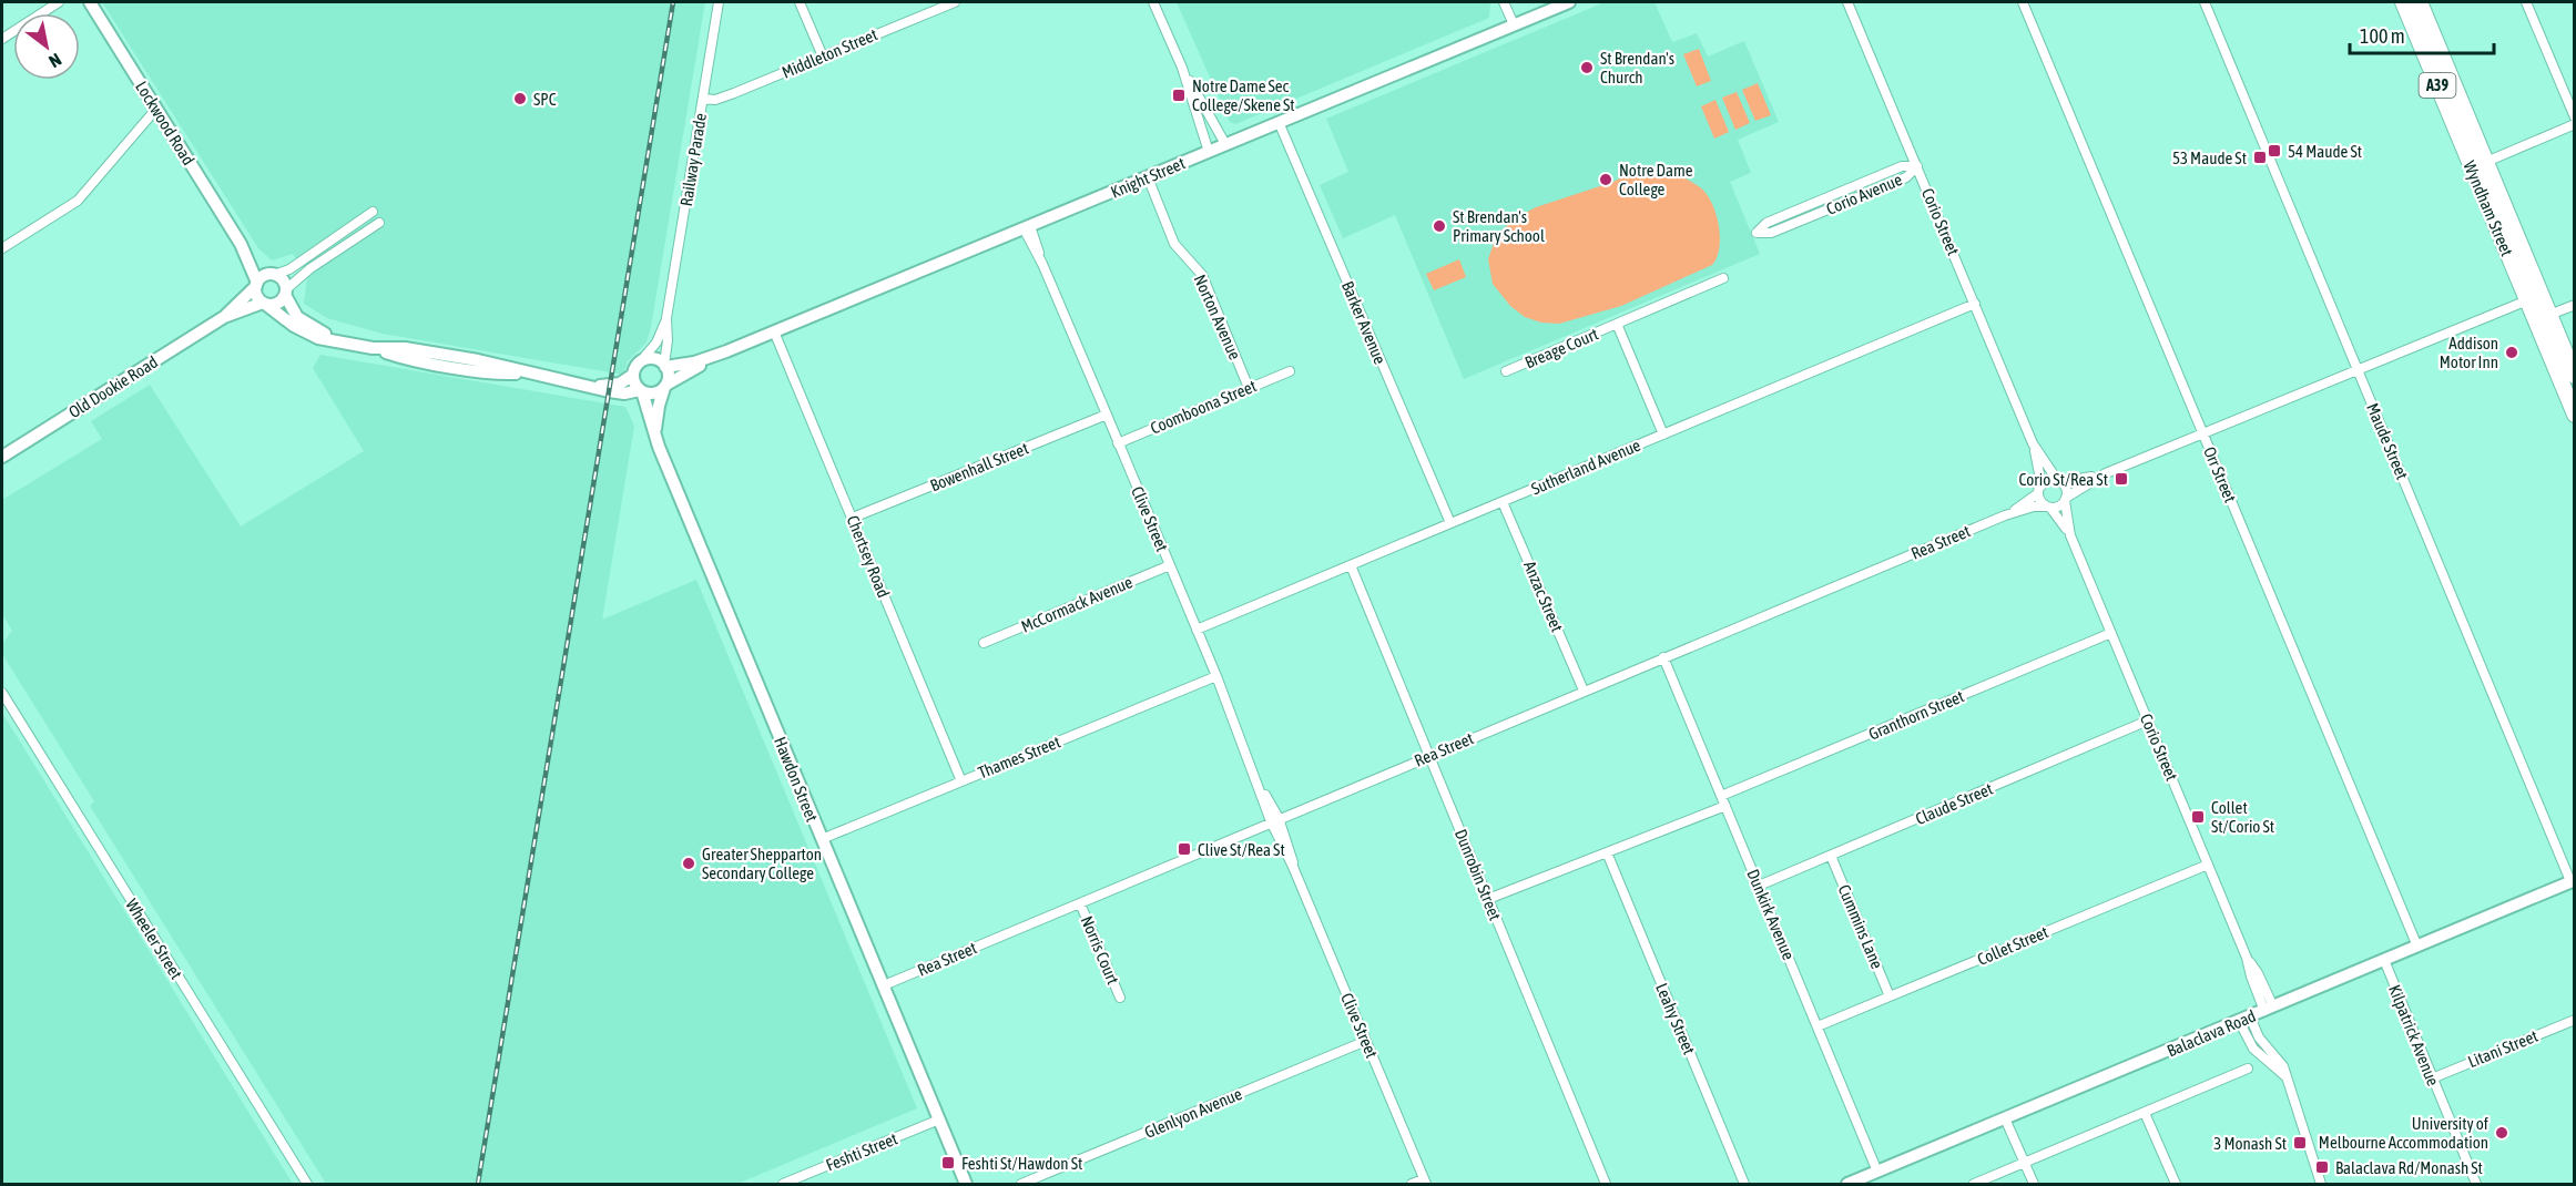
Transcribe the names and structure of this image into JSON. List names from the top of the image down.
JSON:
{
  "streets": {
    "highway": ["A39", "Wyndham Street"],
    "street": [
      "Middleton Street",
      "Lockwood Road",
      "Railway Parade",
      "Knight Street",
      "Corio Avenue",
      "Corio Street",
      "Norton Avenue",
      "Barker Avenue",
      "Breage Court",
      "Old Dookie Road",
      "Coomboona Street",
      "Maude Street",
      "Bowenhall Street",
      "Sutherland Avenue",
      "Orr Street",
      "Clive Street",
      "Rea Street",
      "Chertsey Road",
      "Anzac Street",
      "McCormack Avenue",
      "Granthorn Street",
      "Thames Street",
      "Hawdon Street",
      "Claude Street",
      "Dunrobin Street",
      "Dunkirk Avenue",
      "Cummins Lane",
      "Wheeler Street",
      "Collet Street",
      "Norris Court",
      "Leahy Street",
      "Balaclava Road",
      "Kilpatrick Avenue",
      "Litani Street",
      "Glenlyon Avenue",
      "Feshti Street"
    ]
  },
  "crossings": [
    ["Middleton Street", "Railway Parade"],
    ["Lockwood Road", "Old Dookie Road"],
    ["Railway Parade", "Knight Street"],
    ["Railway Parade", "Hawdon Street"],
    ["Knight Street", "Norton Avenue"],
    ["Knight Street", "Barker Avenue"],
    ["Knight Street", "Clive Street"],
    ["Knight Street", "Chertsey Road"],
    ["Knight Street", "Hawdon Street"],
    ["Corio Avenue", "Corio Street"],
    ["Corio Street", "Sutherland Avenue"],
    ["Corio Street", "Rea Street"],
    ["Corio Street", "Granthorn Street"],
    ["Corio Street", "Claude Street"],
    ["Corio Street", "Collet Street"],
    ["Corio Street", "Balaclava Road"],
    ["Norton Avenue", "Coomboona Street"],
    ["Barker Avenue", "Sutherland Avenue"],
    ["Breage Court", "Sutherland Avenue"],
    ["Coomboona Street", "Clive Street"],
    ["Maude Street", "Balaclava Road"],
    ["Bowenhall Street", "Clive Street"],
    ["Bowenhall Street", "Chertsey Road"],
    ["Sutherland Avenue", "Clive Street"],
    ["Sutherland Avenue", "Anzac Street"],
    ["Sutherland Avenue", "Dunrobin Street"],
    ["Orr Street", "Balaclava Road"],
    ["Clive Street", "Rea Street"],
    ["Clive Street", "McCormack Avenue"],
    ["Clive Street", "Thames Street"],
    ["Clive Street", "Glenlyon Avenue"],
    ["Rea Street", "Anzac Street"],
    ["Rea Street", "Hawdon Street"],
    ["Rea Street", "Dunrobin Street"],
    ["Rea Street", "Dunkirk Avenue"],
    ["Rea Street", "Norris Court"],
    ["Chertsey Road", "Thames Street"],
    ["Granthorn Street", "Dunkirk Avenue"],
    ["Thames Street", "Hawdon Street"],
    ["Hawdon Street", "Feshti Street"],
    ["Claude Street", "Dunkirk Avenue"],
    ["Claude Street", "Cummins Lane"],
    ["Dunkirk Avenue", "Collet Street"],
    ["Dunkirk Avenue", "Balaclava Road"],
    ["Cummins Lane", "Collet Street"],
    ["Balaclava Road", "Kilpatrick Avenue"],
    ["Kilpatrick Avenue", "Litani Street"]
  ],
  "places": {
    "other": [
      "St Brendan's Church",
      "SPC",
      "Notre Dame College",
      "St Brendan's Primary School",
      "Addison Motor Inn",
      "Greater Shepparton Secondary College",
      "University of Melbourne Accommodation"
    ],
    "transit": [
      "Notre Dame Sec College/Skene St",
      "54 Maude St",
      "53 Maude St",
      "Corio St/Rea St",
      "Collet St/Corio St",
      "Clive St/Rea St",
      "3 Monash St",
      "Feshti St/Hawdon St",
      "Balaclava Rd/Monash St"
    ]
  },
  "scale_bar": "100 m",
  "north": "bottom right"
}
